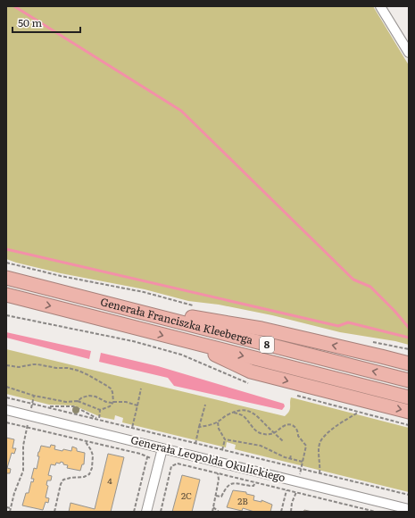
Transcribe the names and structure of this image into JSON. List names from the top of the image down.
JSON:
{
  "streets": {
    "highway": ["Generała Franciszka Kleeberga", "8"],
    "street": ["Generała Leopolda Okulickiego"]
  },
  "house_numbers": ["4", "2C", "2B"],
  "scale_bar": "50 m"
}
